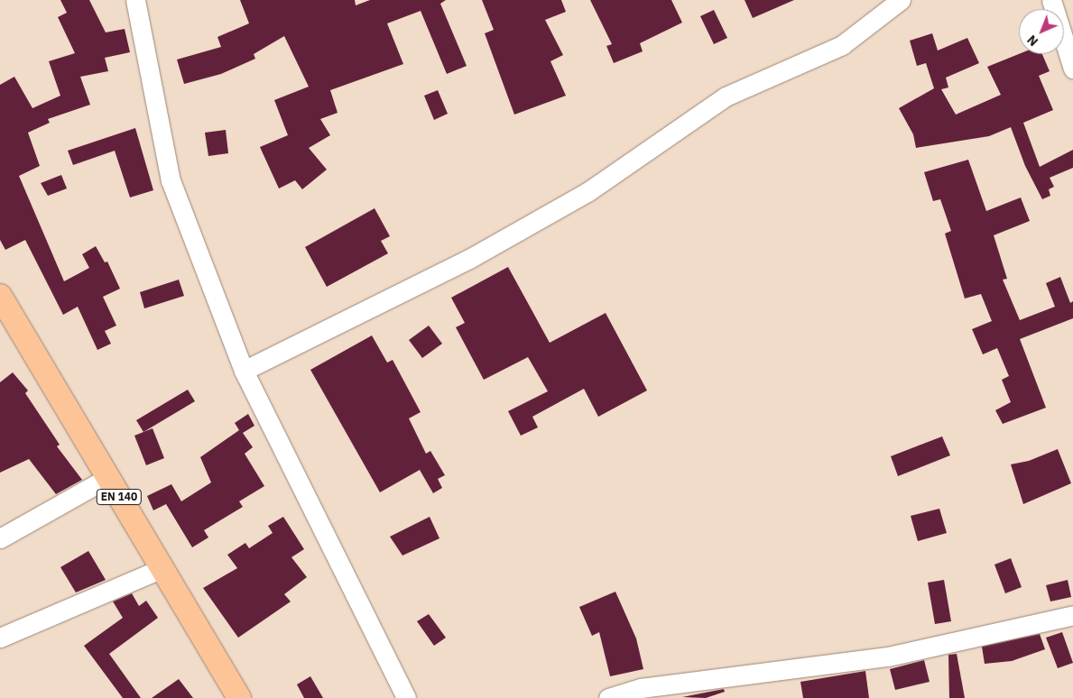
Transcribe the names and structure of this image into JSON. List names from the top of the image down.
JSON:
{
  "streets": {
    "main road": ["EN 140"]
  },
  "north": "bottom left"
}
